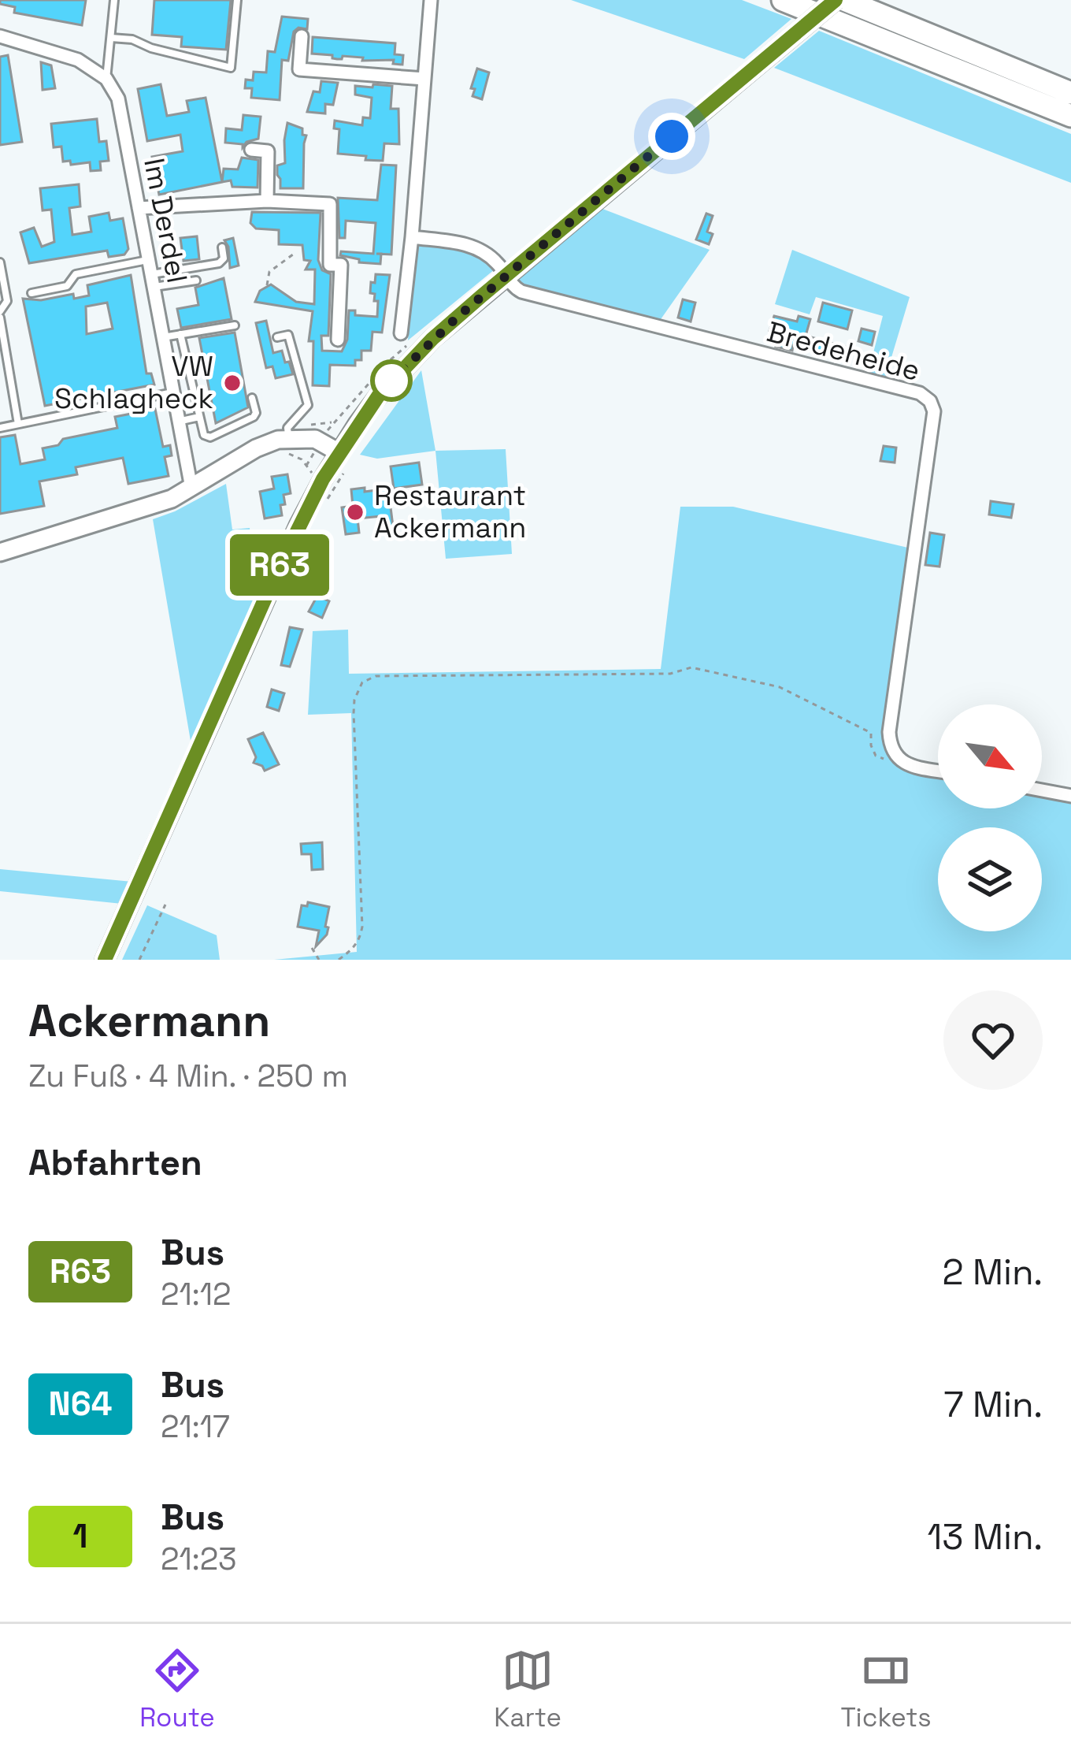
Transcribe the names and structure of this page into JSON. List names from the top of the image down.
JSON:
{
  "streets": {
    "street": ["Im Derdel", "Bredeheide"]
  },
  "places": ["VW Schlagheck", "Restaurant Ackermann"],
  "lines": ["bus line R63"],
  "north": "bottom right",
  "page": {
    "on_map": "R63",
    "heading": [
      ["Ackermann", "Zu Fuß · 4 Min. · 250 m"],
      "Abfahrten"
    ],
    "list": [
      {
        "mark": "R63",
        "name": "Bus",
        "note": "21:12",
        "value": "2 Min."
      },
      {
        "mark": "N64",
        "name": "Bus",
        "note": "21:17",
        "value": "7 Min."
      },
      {
        "mark": "1",
        "name": "Bus",
        "note": "21:23",
        "value": "13 Min."
      }
    ],
    "tabs": ["Route", "Karte", "Tickets"]
  }
}
